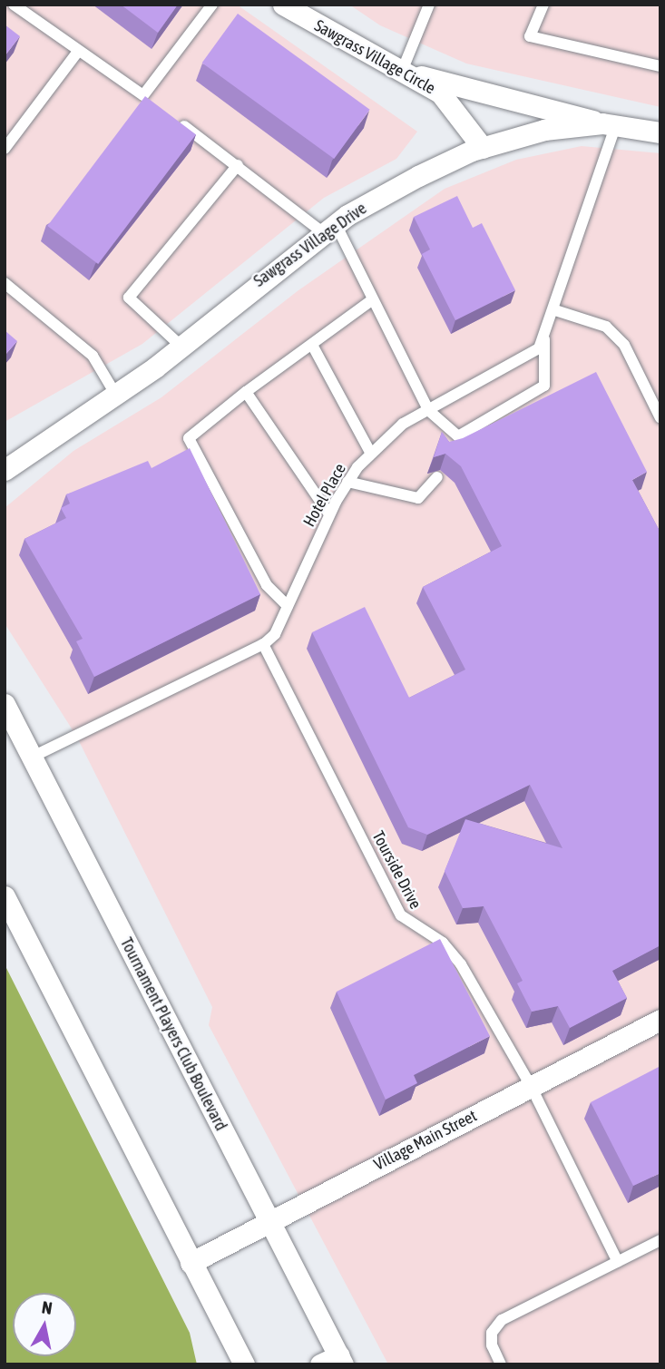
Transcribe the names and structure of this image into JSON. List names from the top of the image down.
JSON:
{
  "streets": {
    "street": [
      "Sawgrass Village Circle",
      "Sawgrass Village Drive",
      "Tournament Players Club Boulevard",
      "Village Main Street"
    ],
    "lane": ["Hotel Place", "Tourside Drive"]
  },
  "crossings": [
    ["Sawgrass Village Circle", "Sawgrass Village Drive"],
    ["Sawgrass Village Drive", "Hotel Place"],
    ["Hotel Place", "Tourside Drive"],
    ["Tourside Drive", "Village Main Street"],
    ["Tournament Players Club Boulevard", "Village Main Street"]
  ],
  "north": "top"
}
